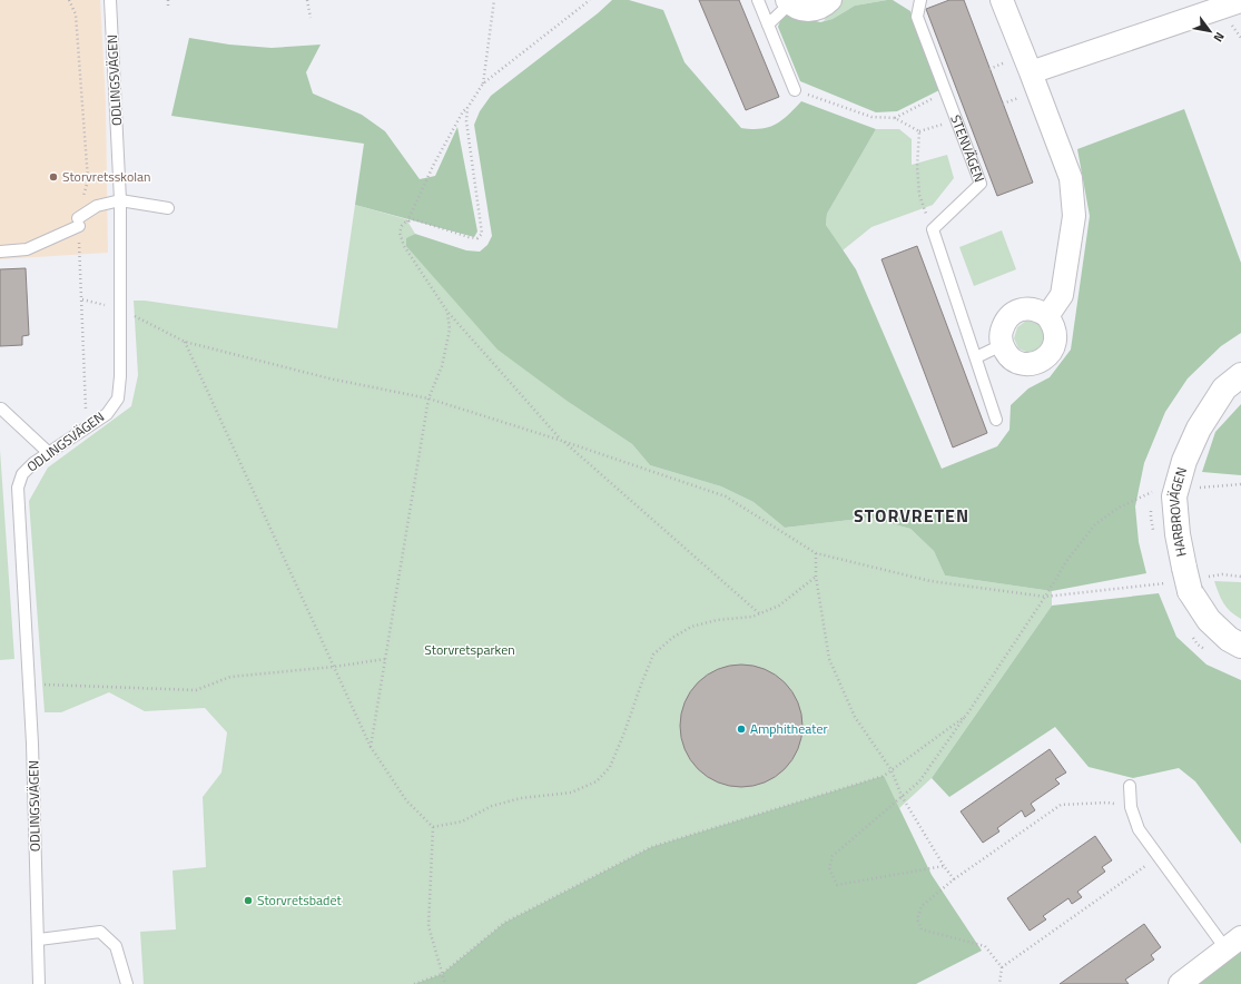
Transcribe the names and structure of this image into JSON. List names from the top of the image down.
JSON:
{
  "streets": {
    "street": ["HARBROVÄGEN"],
    "lane": ["ODLINGSVÄGEN", "STENVÄGEN"]
  },
  "districts": ["STORVRETEN"],
  "parks": ["Storvretsparken"],
  "places": ["Storvretsskolan", "Amphitheater", "Storvretsbadet"],
  "north": "bottom right"
}
